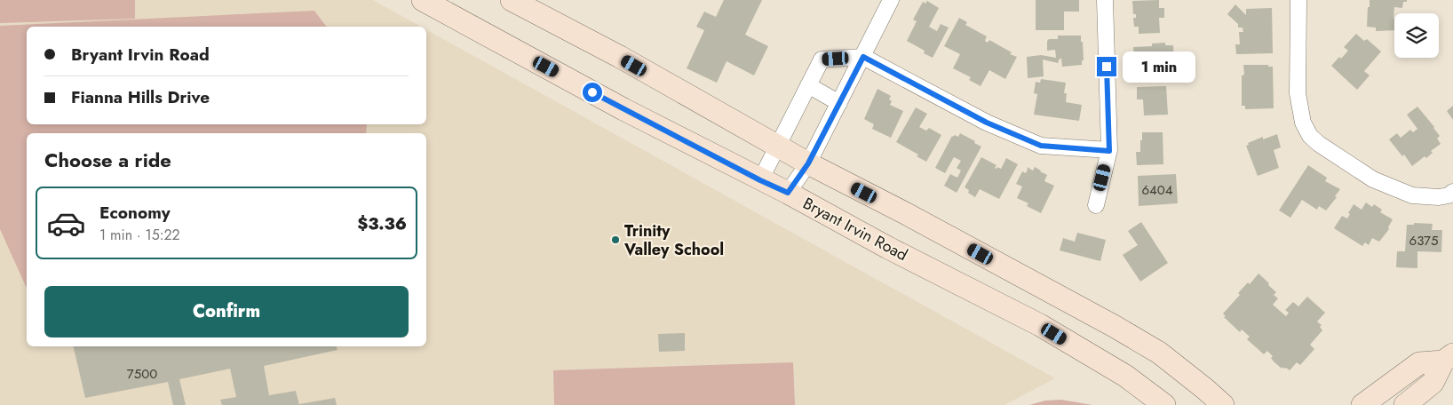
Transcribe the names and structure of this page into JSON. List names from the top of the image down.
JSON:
{
  "streets": {
    "main road": ["Bryant Irvin Road"]
  },
  "places": ["Trinity Valley School"],
  "house_numbers": ["6404", "6375", "7500"],
  "page": {
    "banner": ["Bryant Irvin Road", "Fianna Hills Drive"],
    "bubble": "1 min",
    "heading": "Choose a ride",
    "list": [
      {
        "name": "Economy",
        "note": "1 min · 15:22",
        "value": "$3.36"
      }
    ],
    "buttons": "Confirm"
  }
}
